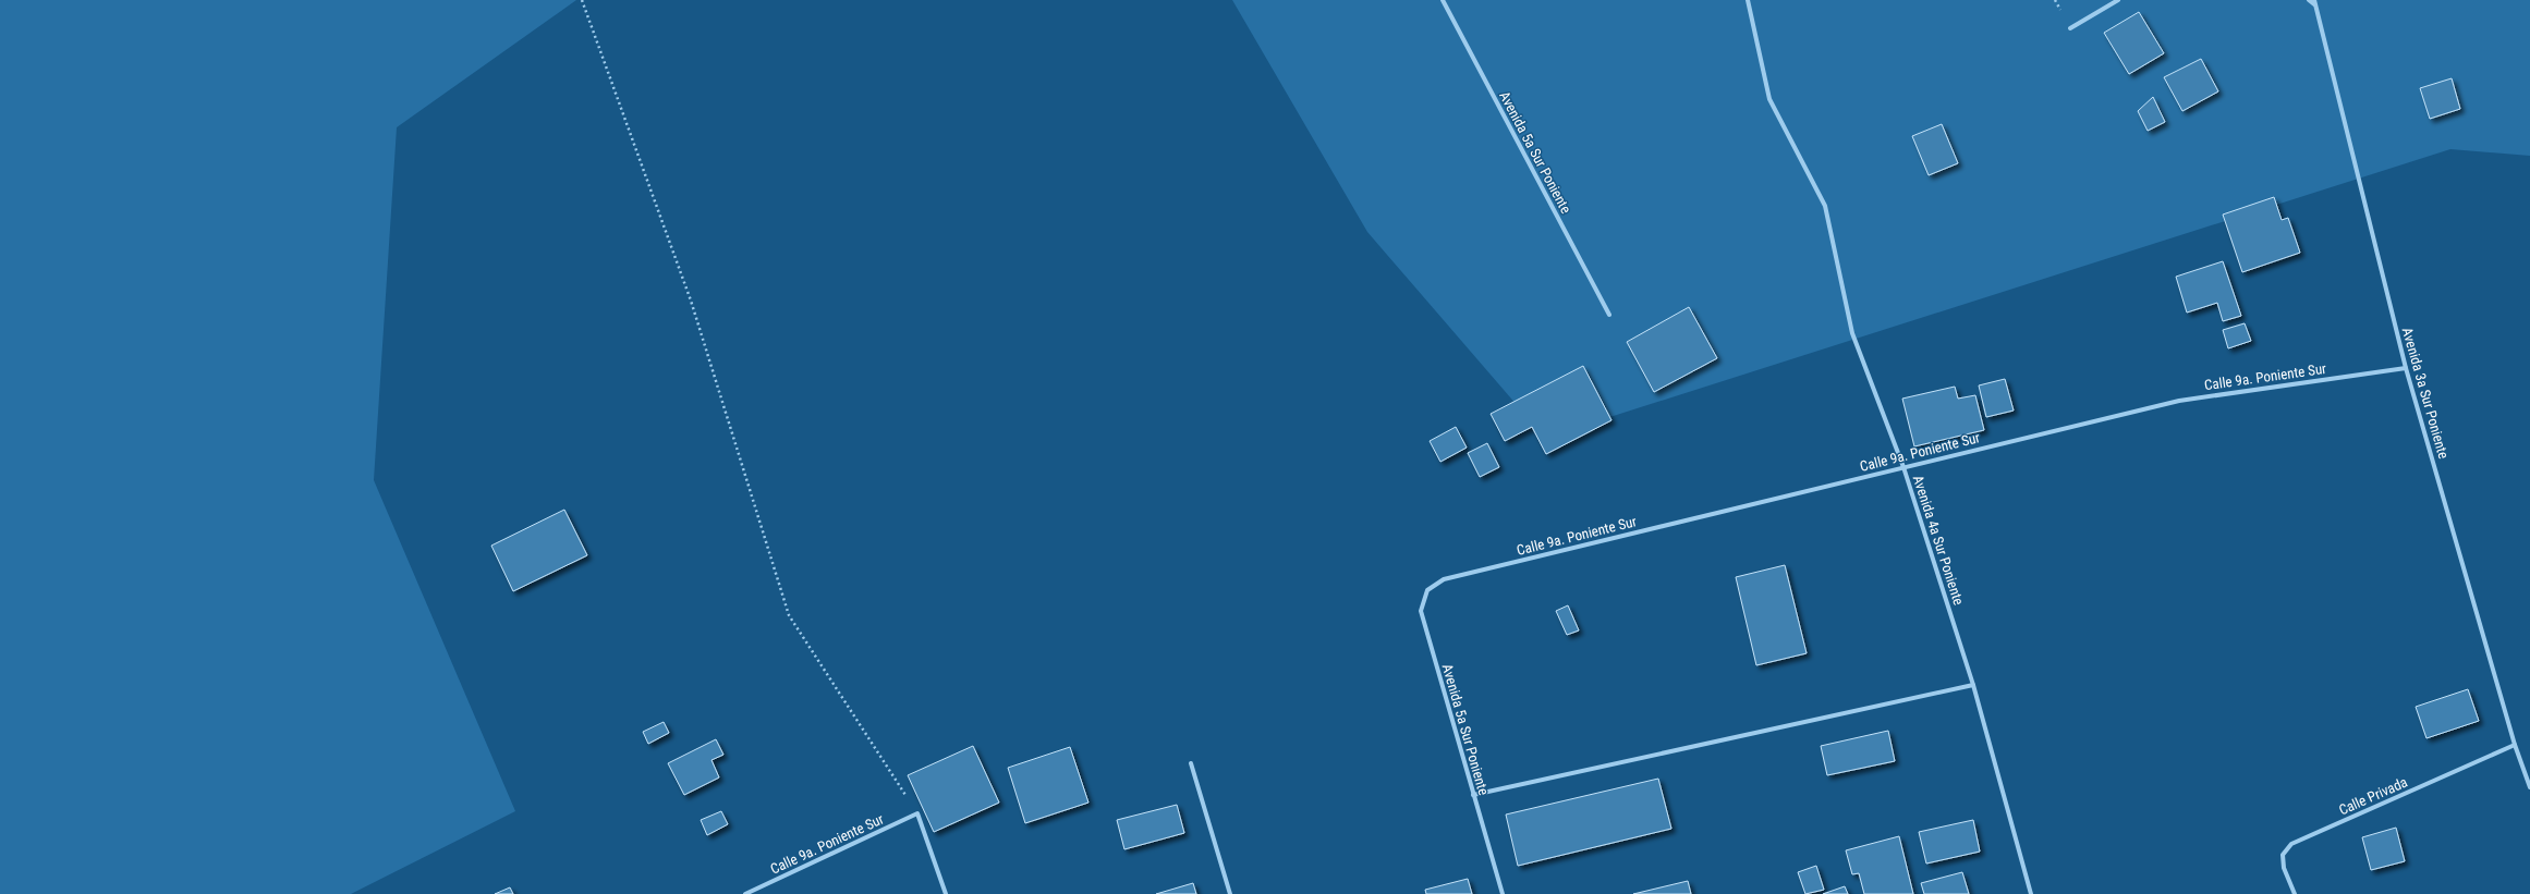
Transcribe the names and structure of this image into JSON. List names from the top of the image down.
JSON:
{
  "streets": {
    "street": [
      "Avenida 5a Sur Poniente",
      "Calle 9a. Poniente Sur",
      "Avenida 3a Sur Poniente",
      "Avenida 4a Sur Poniente",
      "Calle Privada"
    ]
  },
  "crossings": [
    ["Avenida 5a Sur Poniente", "Calle 9a. Poniente Sur"],
    ["Calle 9a. Poniente Sur", "Avenida 3a Sur Poniente"],
    ["Calle 9a. Poniente Sur", "Avenida 4a Sur Poniente"],
    ["Avenida 3a Sur Poniente", "Calle Privada"]
  ]
}
